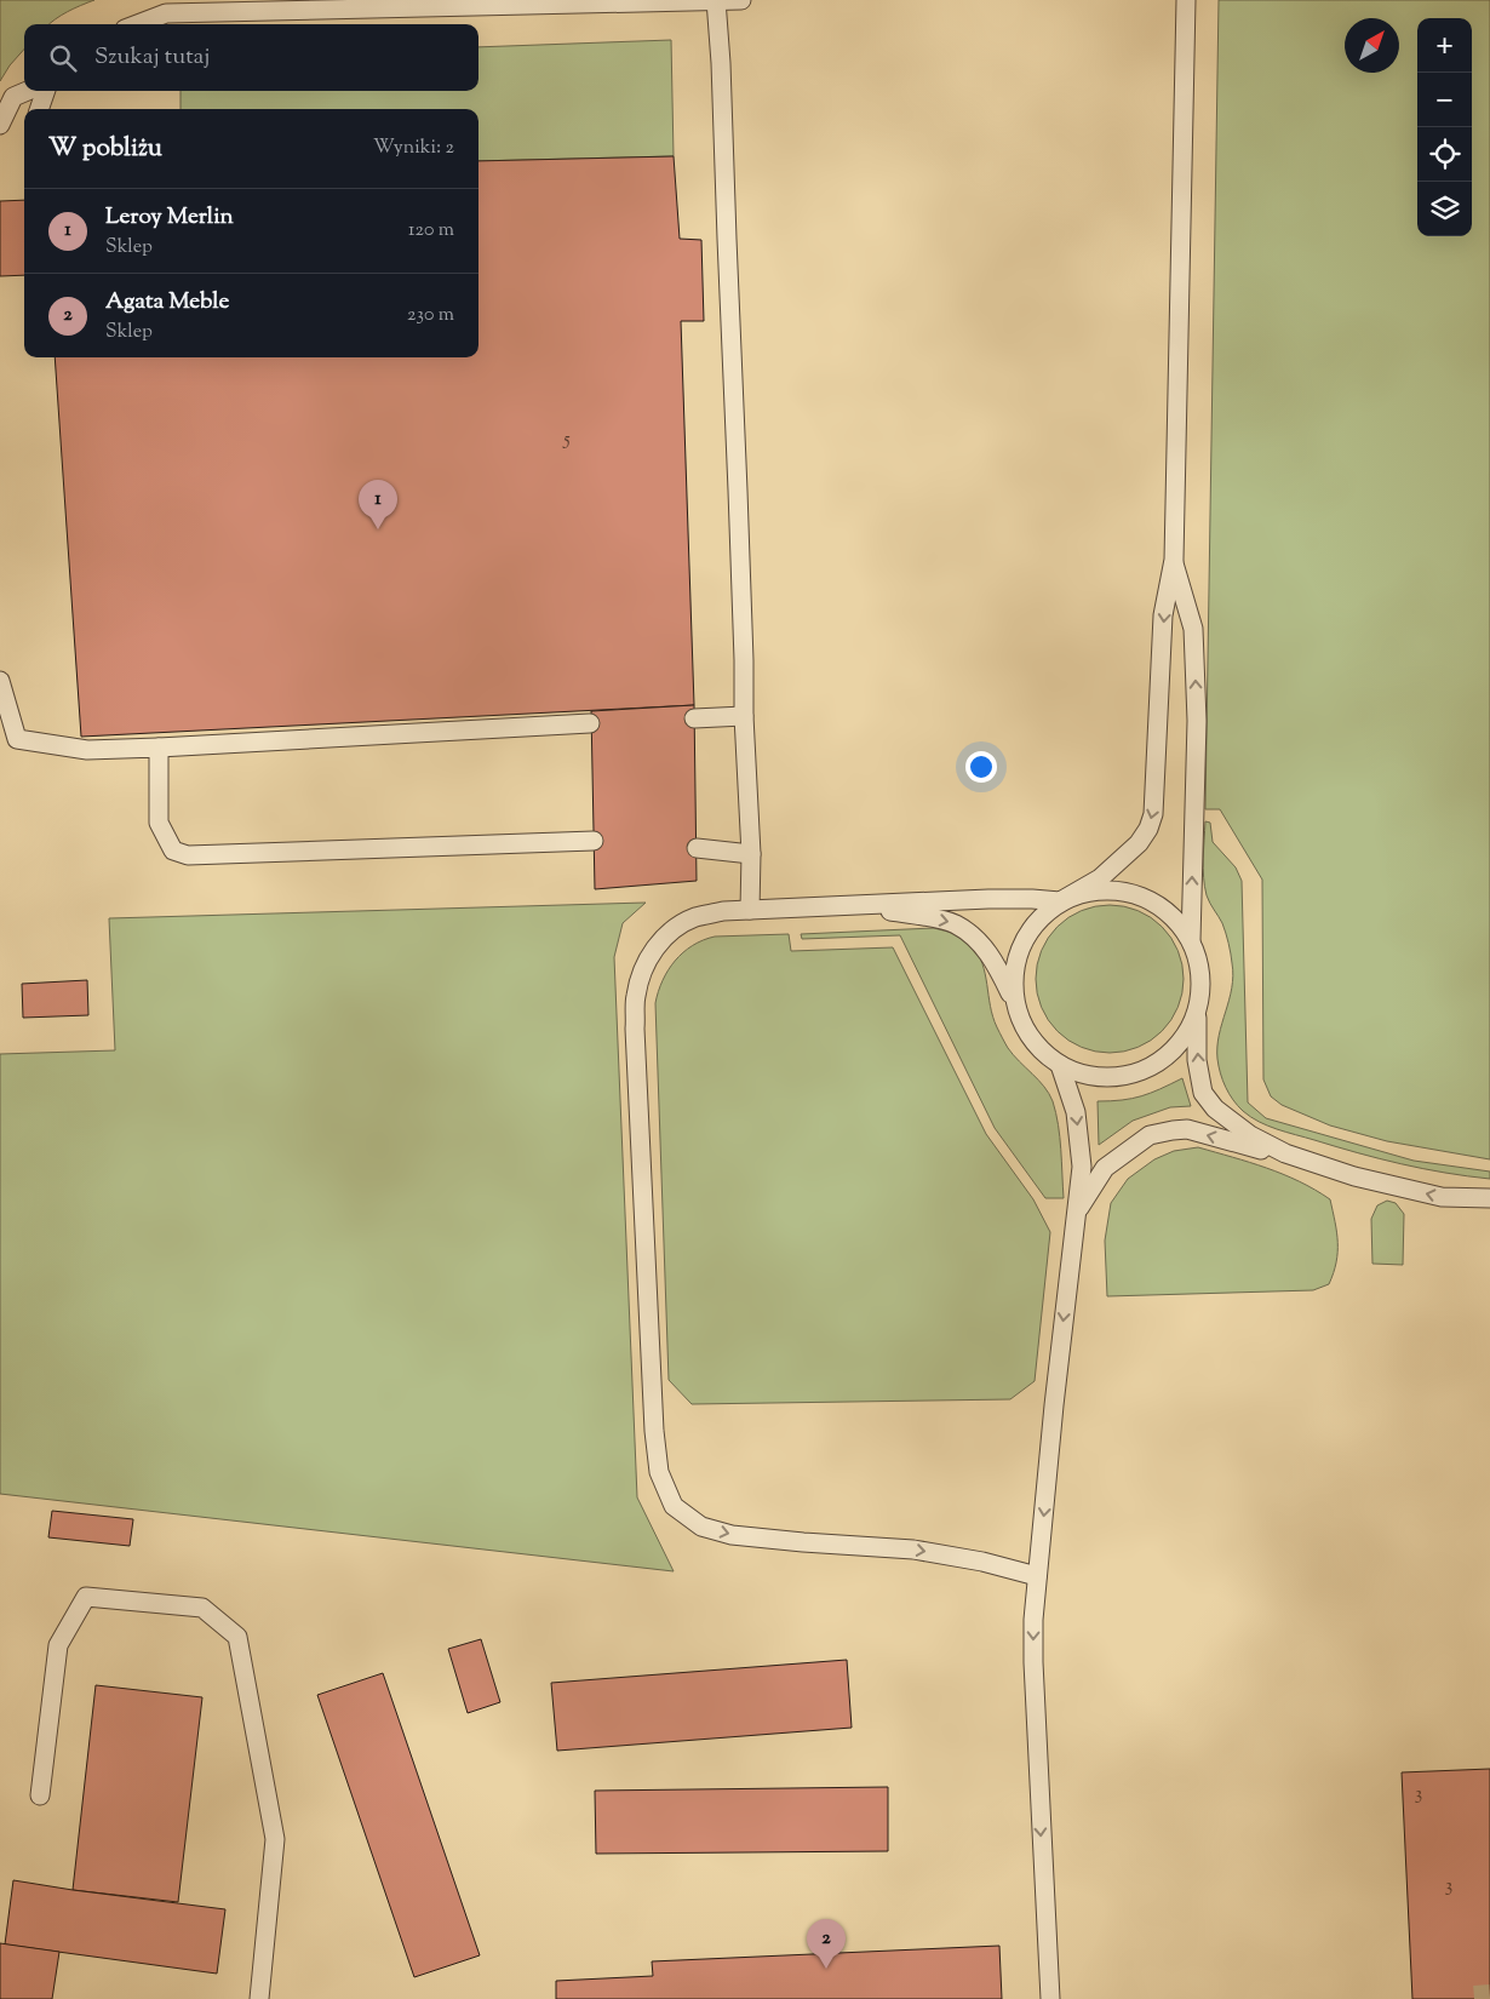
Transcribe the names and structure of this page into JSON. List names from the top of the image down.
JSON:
{
  "house_numbers": ["5", "3", "3"],
  "north": "top right",
  "page": {
    "map_buttons": ["+", "−"],
    "search": "Szukaj tutaj",
    "heading": ["W pobliżu", "Wyniki: 2"],
    "list": [
      {
        "mark": "1",
        "name": "Leroy Merlin",
        "note": "Sklep",
        "value": "120 m"
      },
      {
        "mark": "2",
        "name": "Agata Meble",
        "note": "Sklep",
        "value": "230 m"
      }
    ],
    "pins": ["1", "2"]
  }
}
